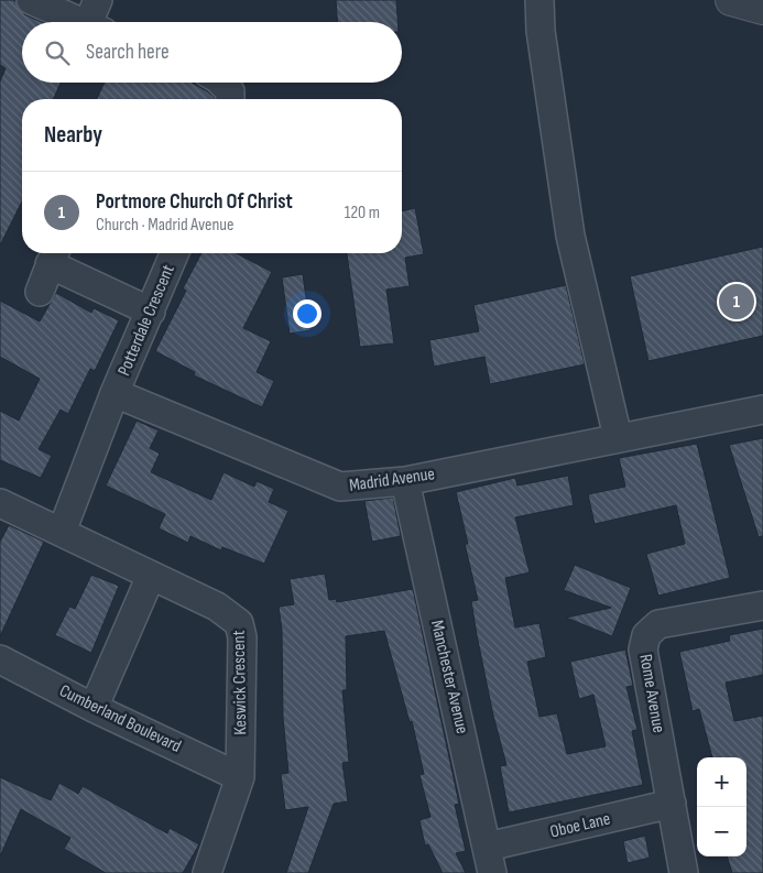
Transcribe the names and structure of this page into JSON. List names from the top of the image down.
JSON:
{
  "streets": {
    "street": [
      "Potterdale Crescent",
      "Madrid Avenue",
      "Manchester Avenue",
      "Keswick Crescent",
      "Rome Avenue",
      "Cumberland Boulevard",
      "Oboe Lane"
    ]
  },
  "crossings": [
    ["Potterdale Crescent", "Madrid Avenue"],
    ["Madrid Avenue", "Manchester Avenue"],
    ["Manchester Avenue", "Oboe Lane"],
    ["Keswick Crescent", "Cumberland Boulevard"],
    ["Rome Avenue", "Oboe Lane"]
  ],
  "page": {
    "search": "Search here",
    "heading": "Nearby",
    "list": [
      {
        "mark": "1",
        "name": "Portmore Church Of Christ",
        "note": "Church · Madrid Avenue",
        "value": "120 m"
      }
    ],
    "pins": "1",
    "map_buttons": ["+", "−"]
  }
}
